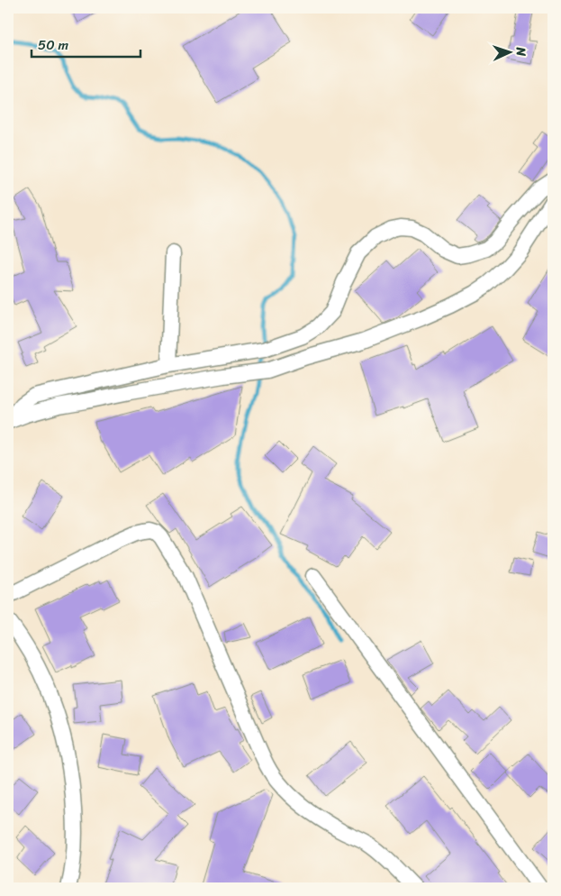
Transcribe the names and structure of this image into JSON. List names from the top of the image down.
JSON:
{
  "scale_bar": "50 m",
  "north": "right"
}
